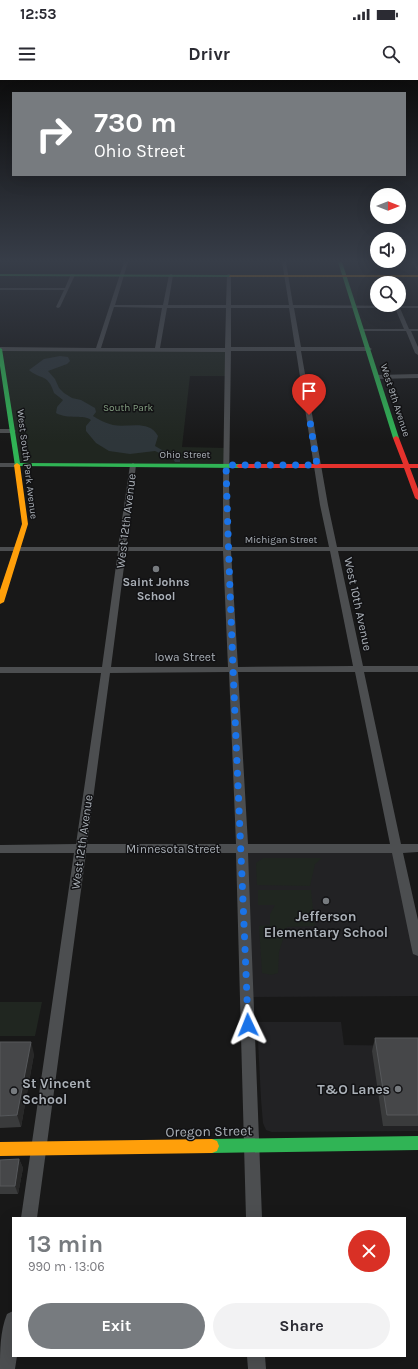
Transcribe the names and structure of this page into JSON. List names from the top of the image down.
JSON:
{
  "streets": {
    "main road": [
      "West 9th Avenue",
      "Ohio Street",
      "West South Park Avenue",
      "Oregon Street"
    ],
    "street": [
      "West 12th Avenue",
      "Michigan Street",
      "West 10th Avenue",
      "Iowa Street",
      "Minnesota Street"
    ]
  },
  "crossings": [
    ["West 9th Avenue", "Ohio Street"],
    ["Ohio Street", "West South Park Avenue"],
    ["Ohio Street", "West 12th Avenue"],
    ["Ohio Street", "West 10th Avenue"],
    ["West South Park Avenue", "Michigan Street"],
    ["West 12th Avenue", "Michigan Street"],
    ["West 12th Avenue", "Iowa Street"],
    ["West 12th Avenue", "Minnesota Street"],
    ["West 12th Avenue", "Oregon Street"],
    ["Michigan Street", "West 10th Avenue"],
    ["West 10th Avenue", "Iowa Street"],
    ["West 10th Avenue", "Minnesota Street"]
  ],
  "parks": ["South Park"],
  "places": [
    "Saint Johns School",
    "Jefferson Elementary School",
    "T&O Lanes",
    "St Vincent School"
  ],
  "north": "right",
  "page": {
    "status": "12:53",
    "header": "Drivr",
    "turn": ["730 m", "Ohio Street"],
    "heading": ["13 min", "990 m · 13:06"],
    "buttons": ["Exit", "Share"]
  }
}
